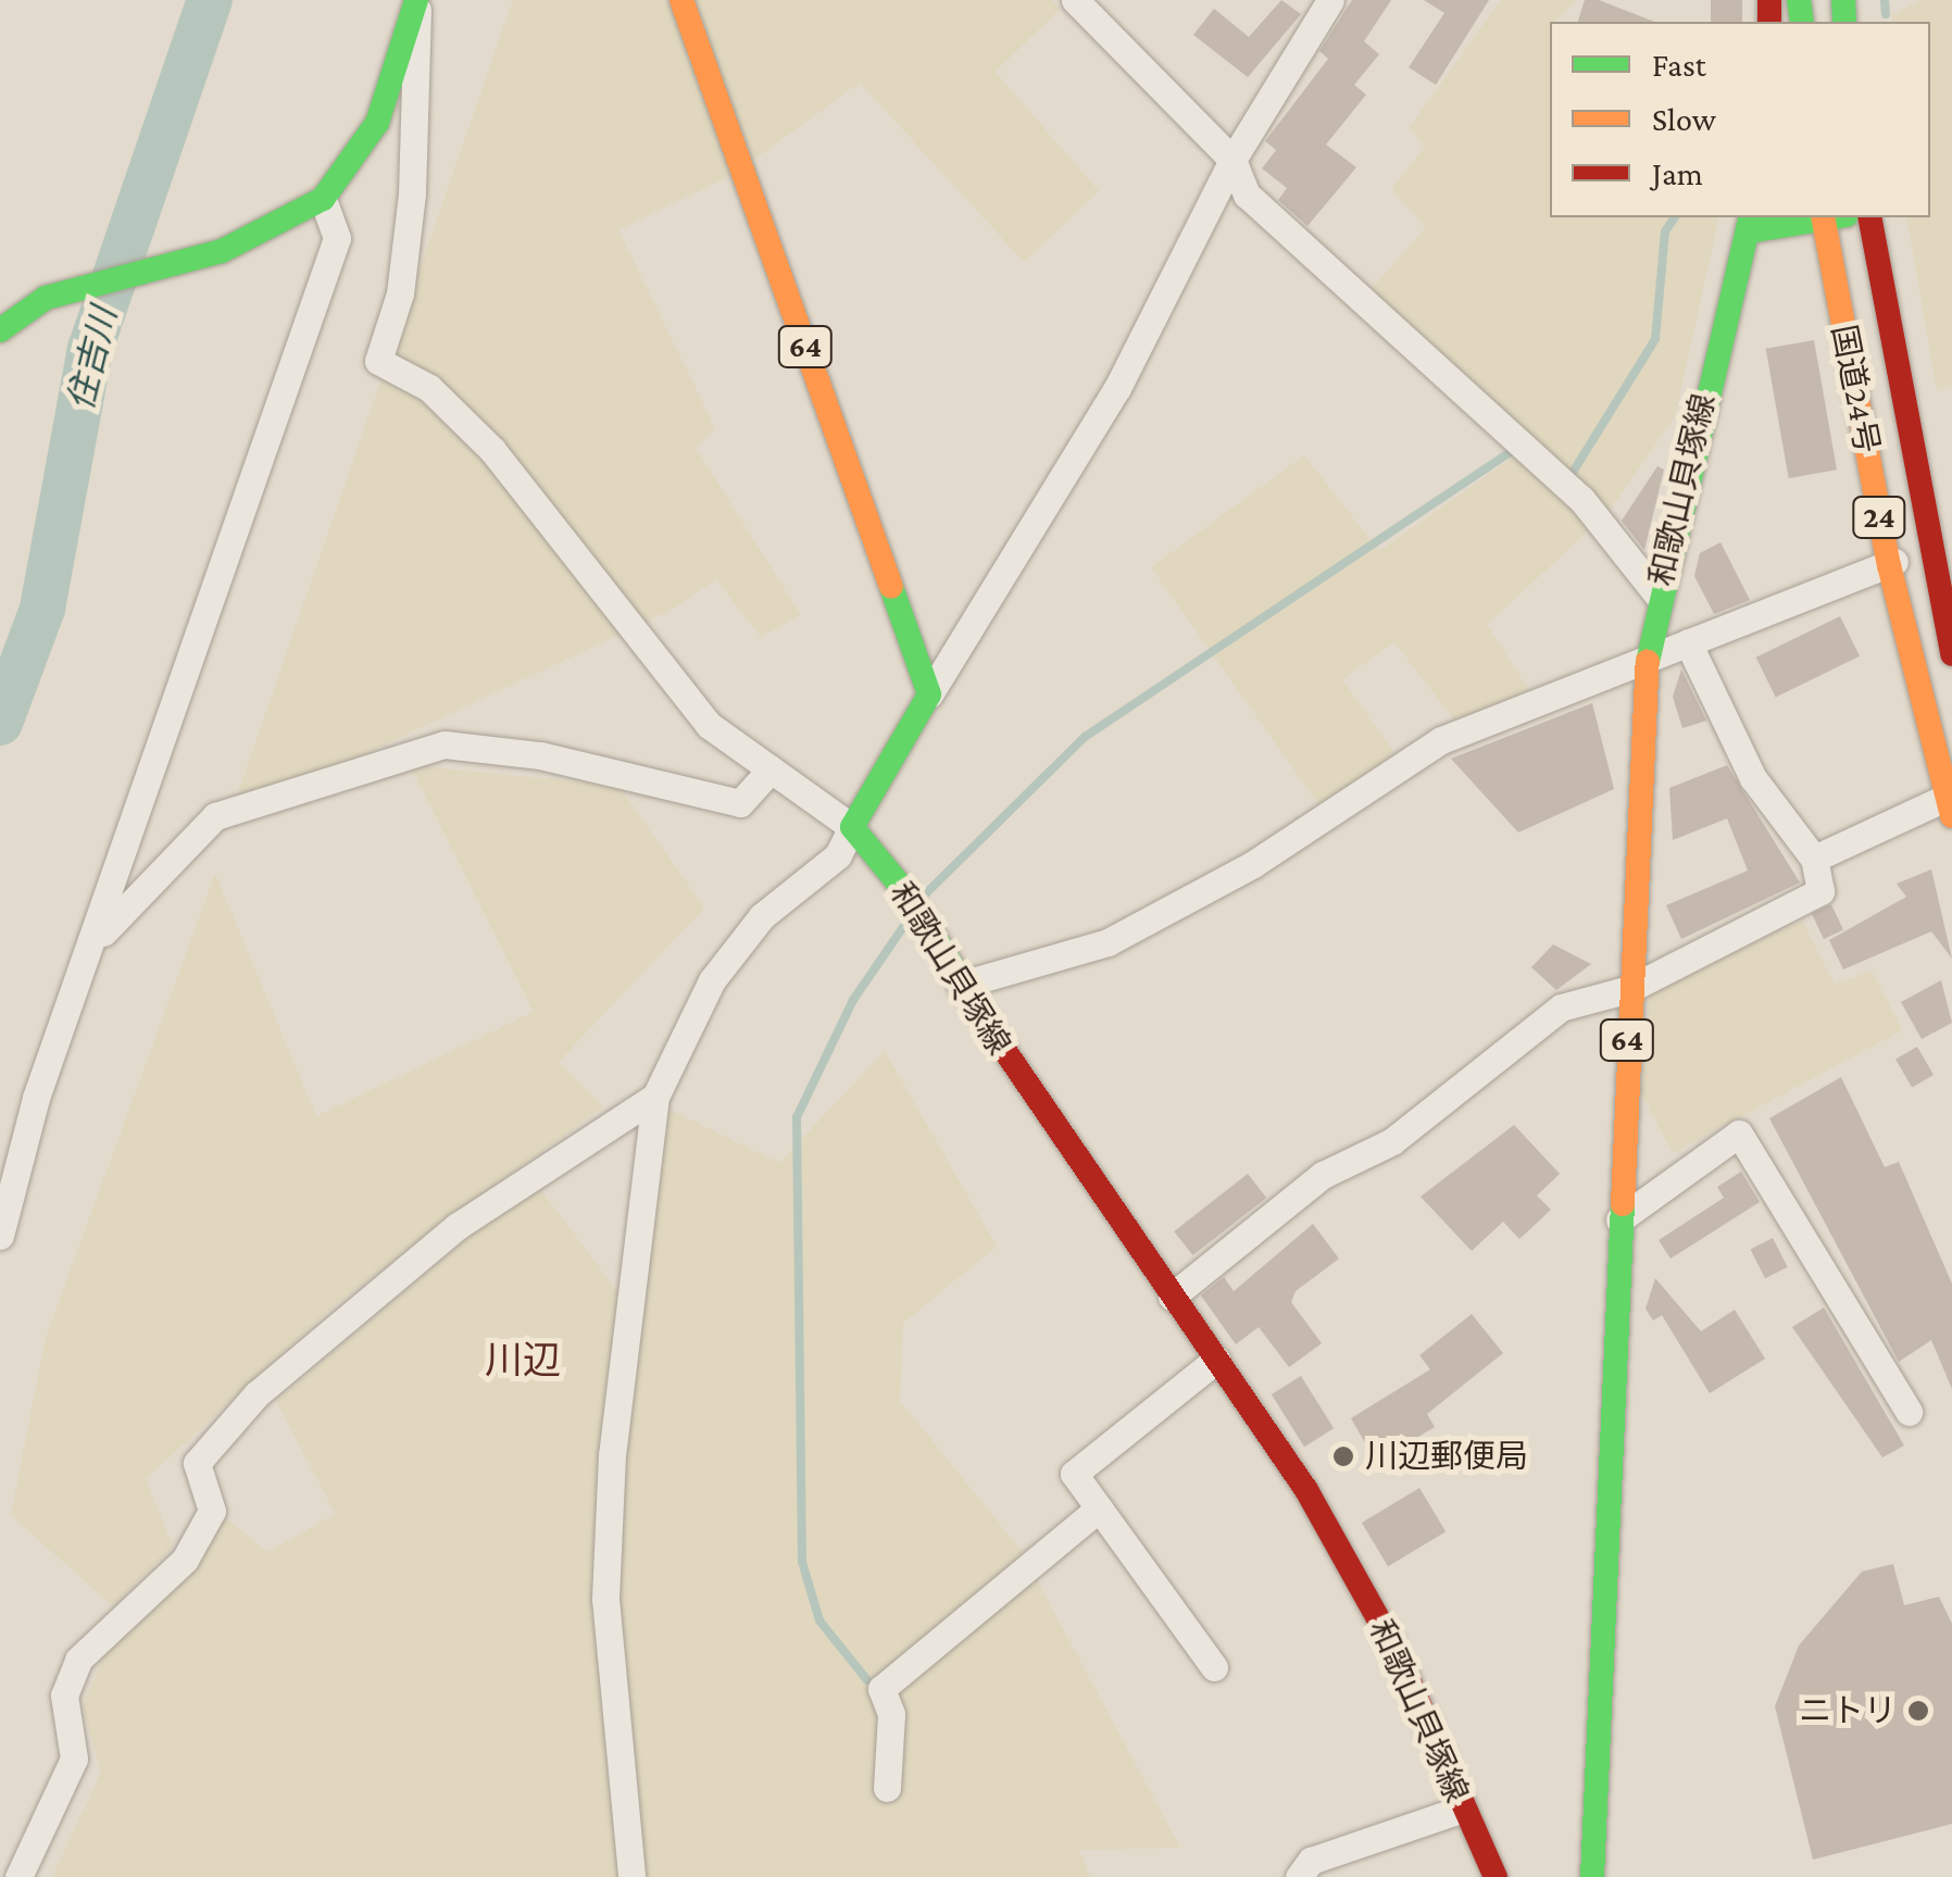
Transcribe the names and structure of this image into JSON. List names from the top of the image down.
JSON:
{
  "streets": {
    "main road": [
      "64",
      "国道24号",
      "和歌山貝塚線",
      "24"
    ]
  },
  "districts": ["川辺"],
  "water": ["住吉川"],
  "places": ["川辺郵便局", "ニトリ"],
  "legend": ["Fast", "Slow", "Jam"]
}
